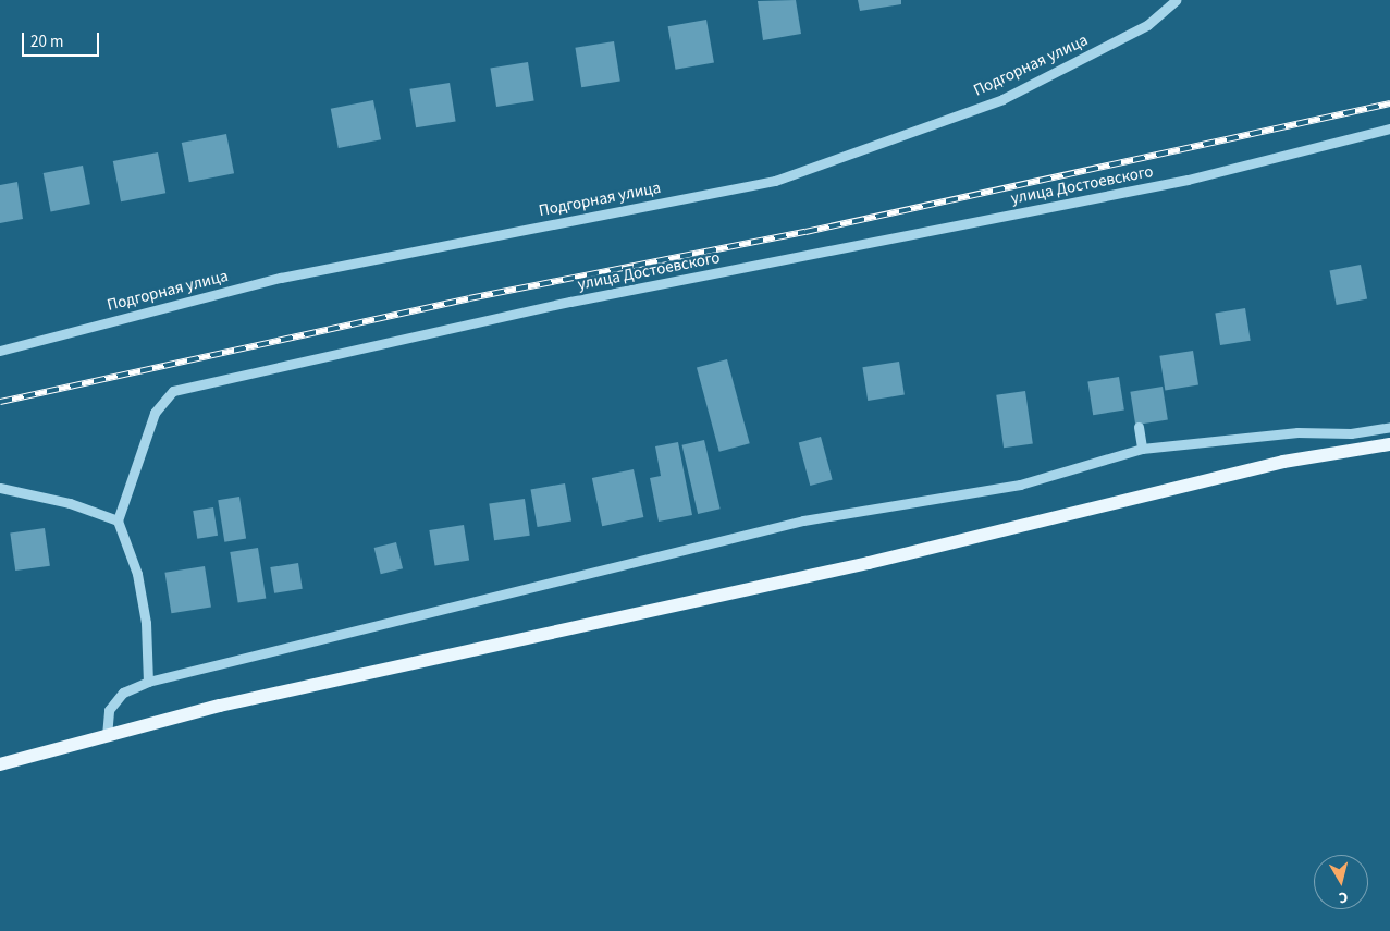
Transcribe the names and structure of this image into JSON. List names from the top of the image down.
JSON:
{
  "streets": {
    "street": ["Подгорная улица", "улица Достоевского"]
  },
  "scale_bar": "20 m",
  "north": "bottom"
}
